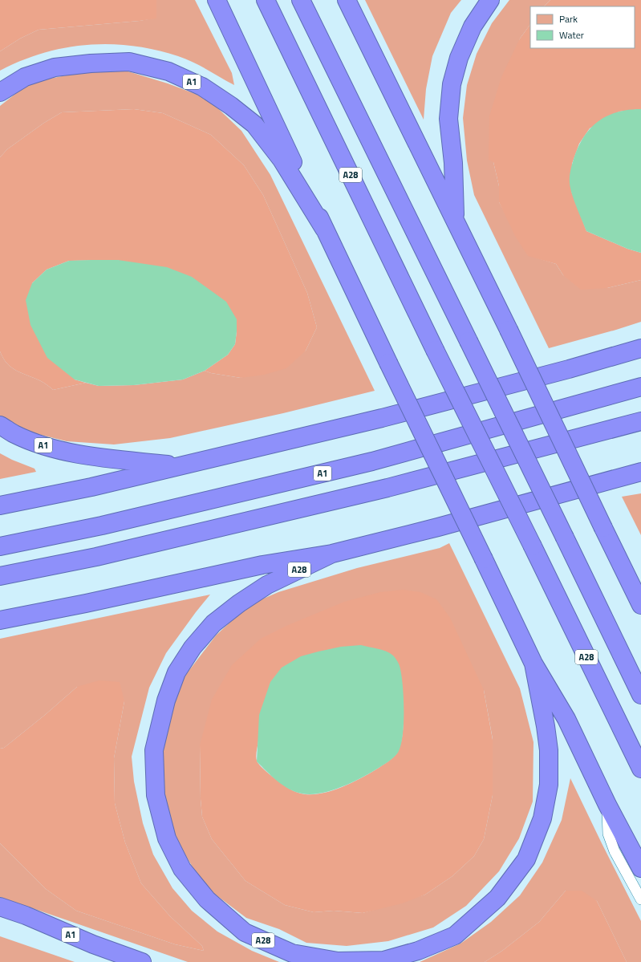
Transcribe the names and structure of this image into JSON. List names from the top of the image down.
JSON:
{
  "streets": {
    "highway": ["A1", "A28"]
  },
  "crossings": [
    ["A1", "A28"]
  ],
  "legend": ["Park", "Water"]
}
